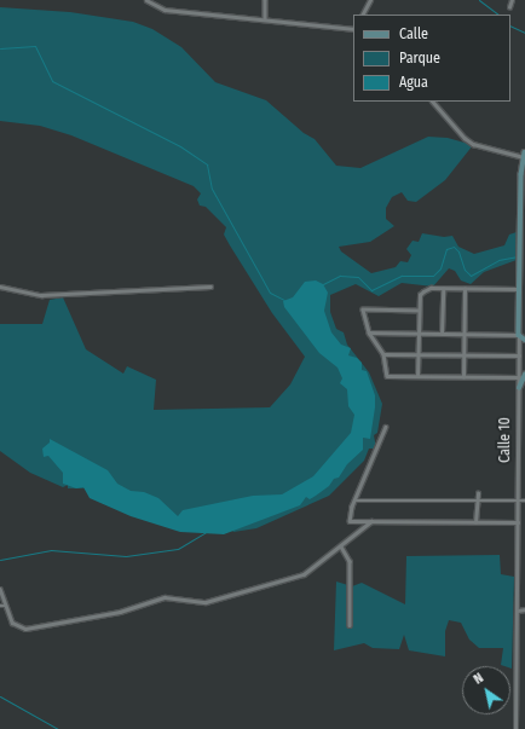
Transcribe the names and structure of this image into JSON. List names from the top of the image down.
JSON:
{
  "streets": {
    "main road": ["Calle 10"]
  },
  "legend": ["Calle", "Parque", "Agua"],
  "north": "top left"
}
